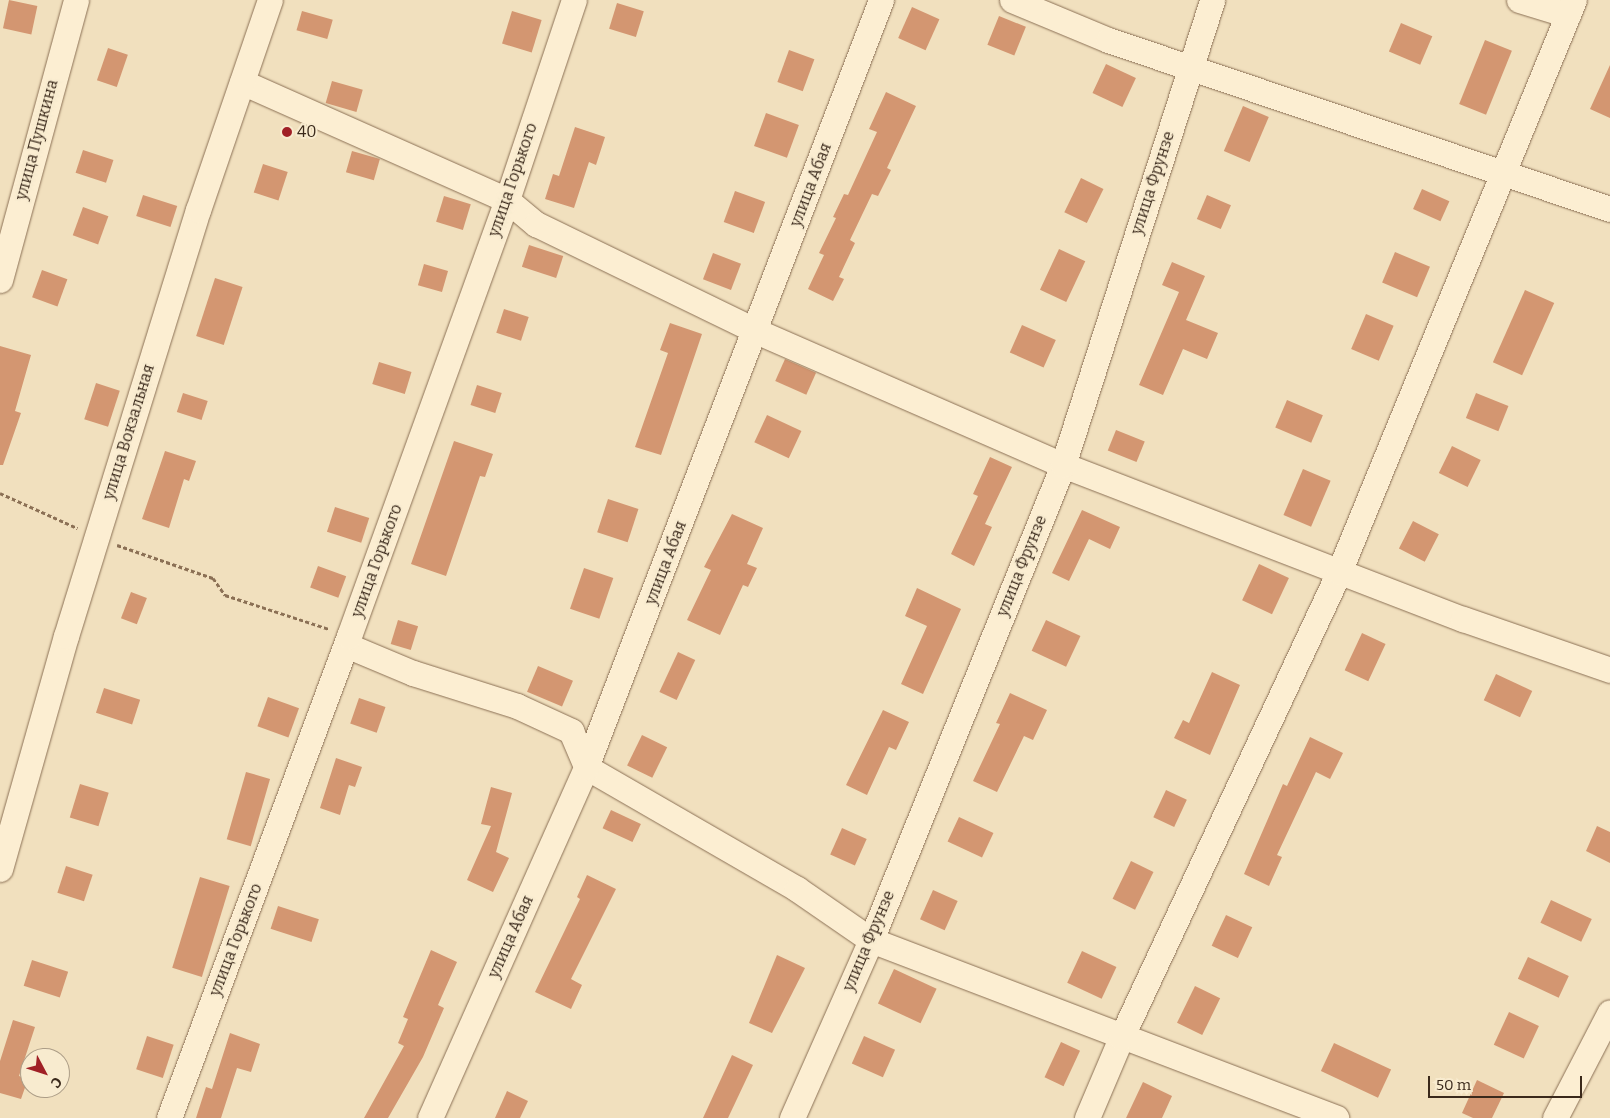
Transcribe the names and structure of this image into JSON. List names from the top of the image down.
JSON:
{
  "streets": {
    "street": [
      "улица Пушкина",
      "улица Горького",
      "улица Фрунзе",
      "улица Абая",
      "улица Вокзальная"
    ]
  },
  "places": ["40"],
  "scale_bar": "50 m",
  "north": "bottom right"
}
